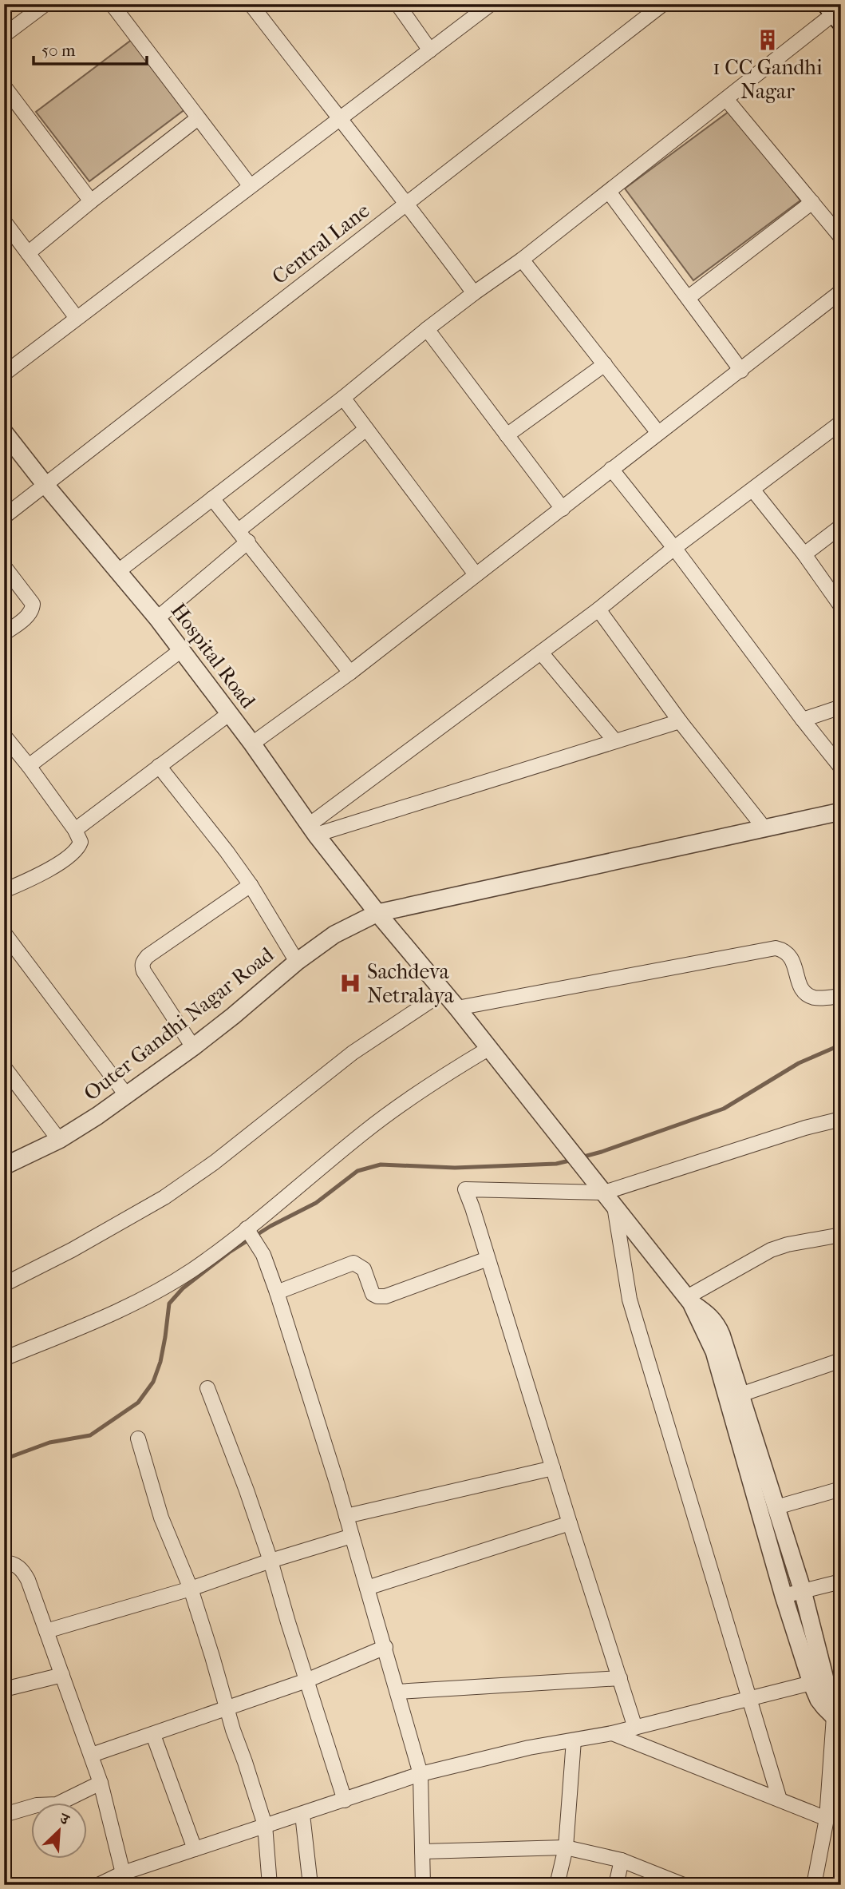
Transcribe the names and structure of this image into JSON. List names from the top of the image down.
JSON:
{
  "streets": {
    "street": ["Central Lane", "Hospital Road", "Outer Gandhi Nagar Road"]
  },
  "crossings": [
    ["Central Lane", "Hospital Road"],
    ["Hospital Road", "Outer Gandhi Nagar Road"]
  ],
  "places": {
    "building": ["1 CC Gandhi Nagar"],
    "hospital": ["Sachdeva Netralaya"]
  },
  "scale_bar": "50 m",
  "north": "top right"
}
